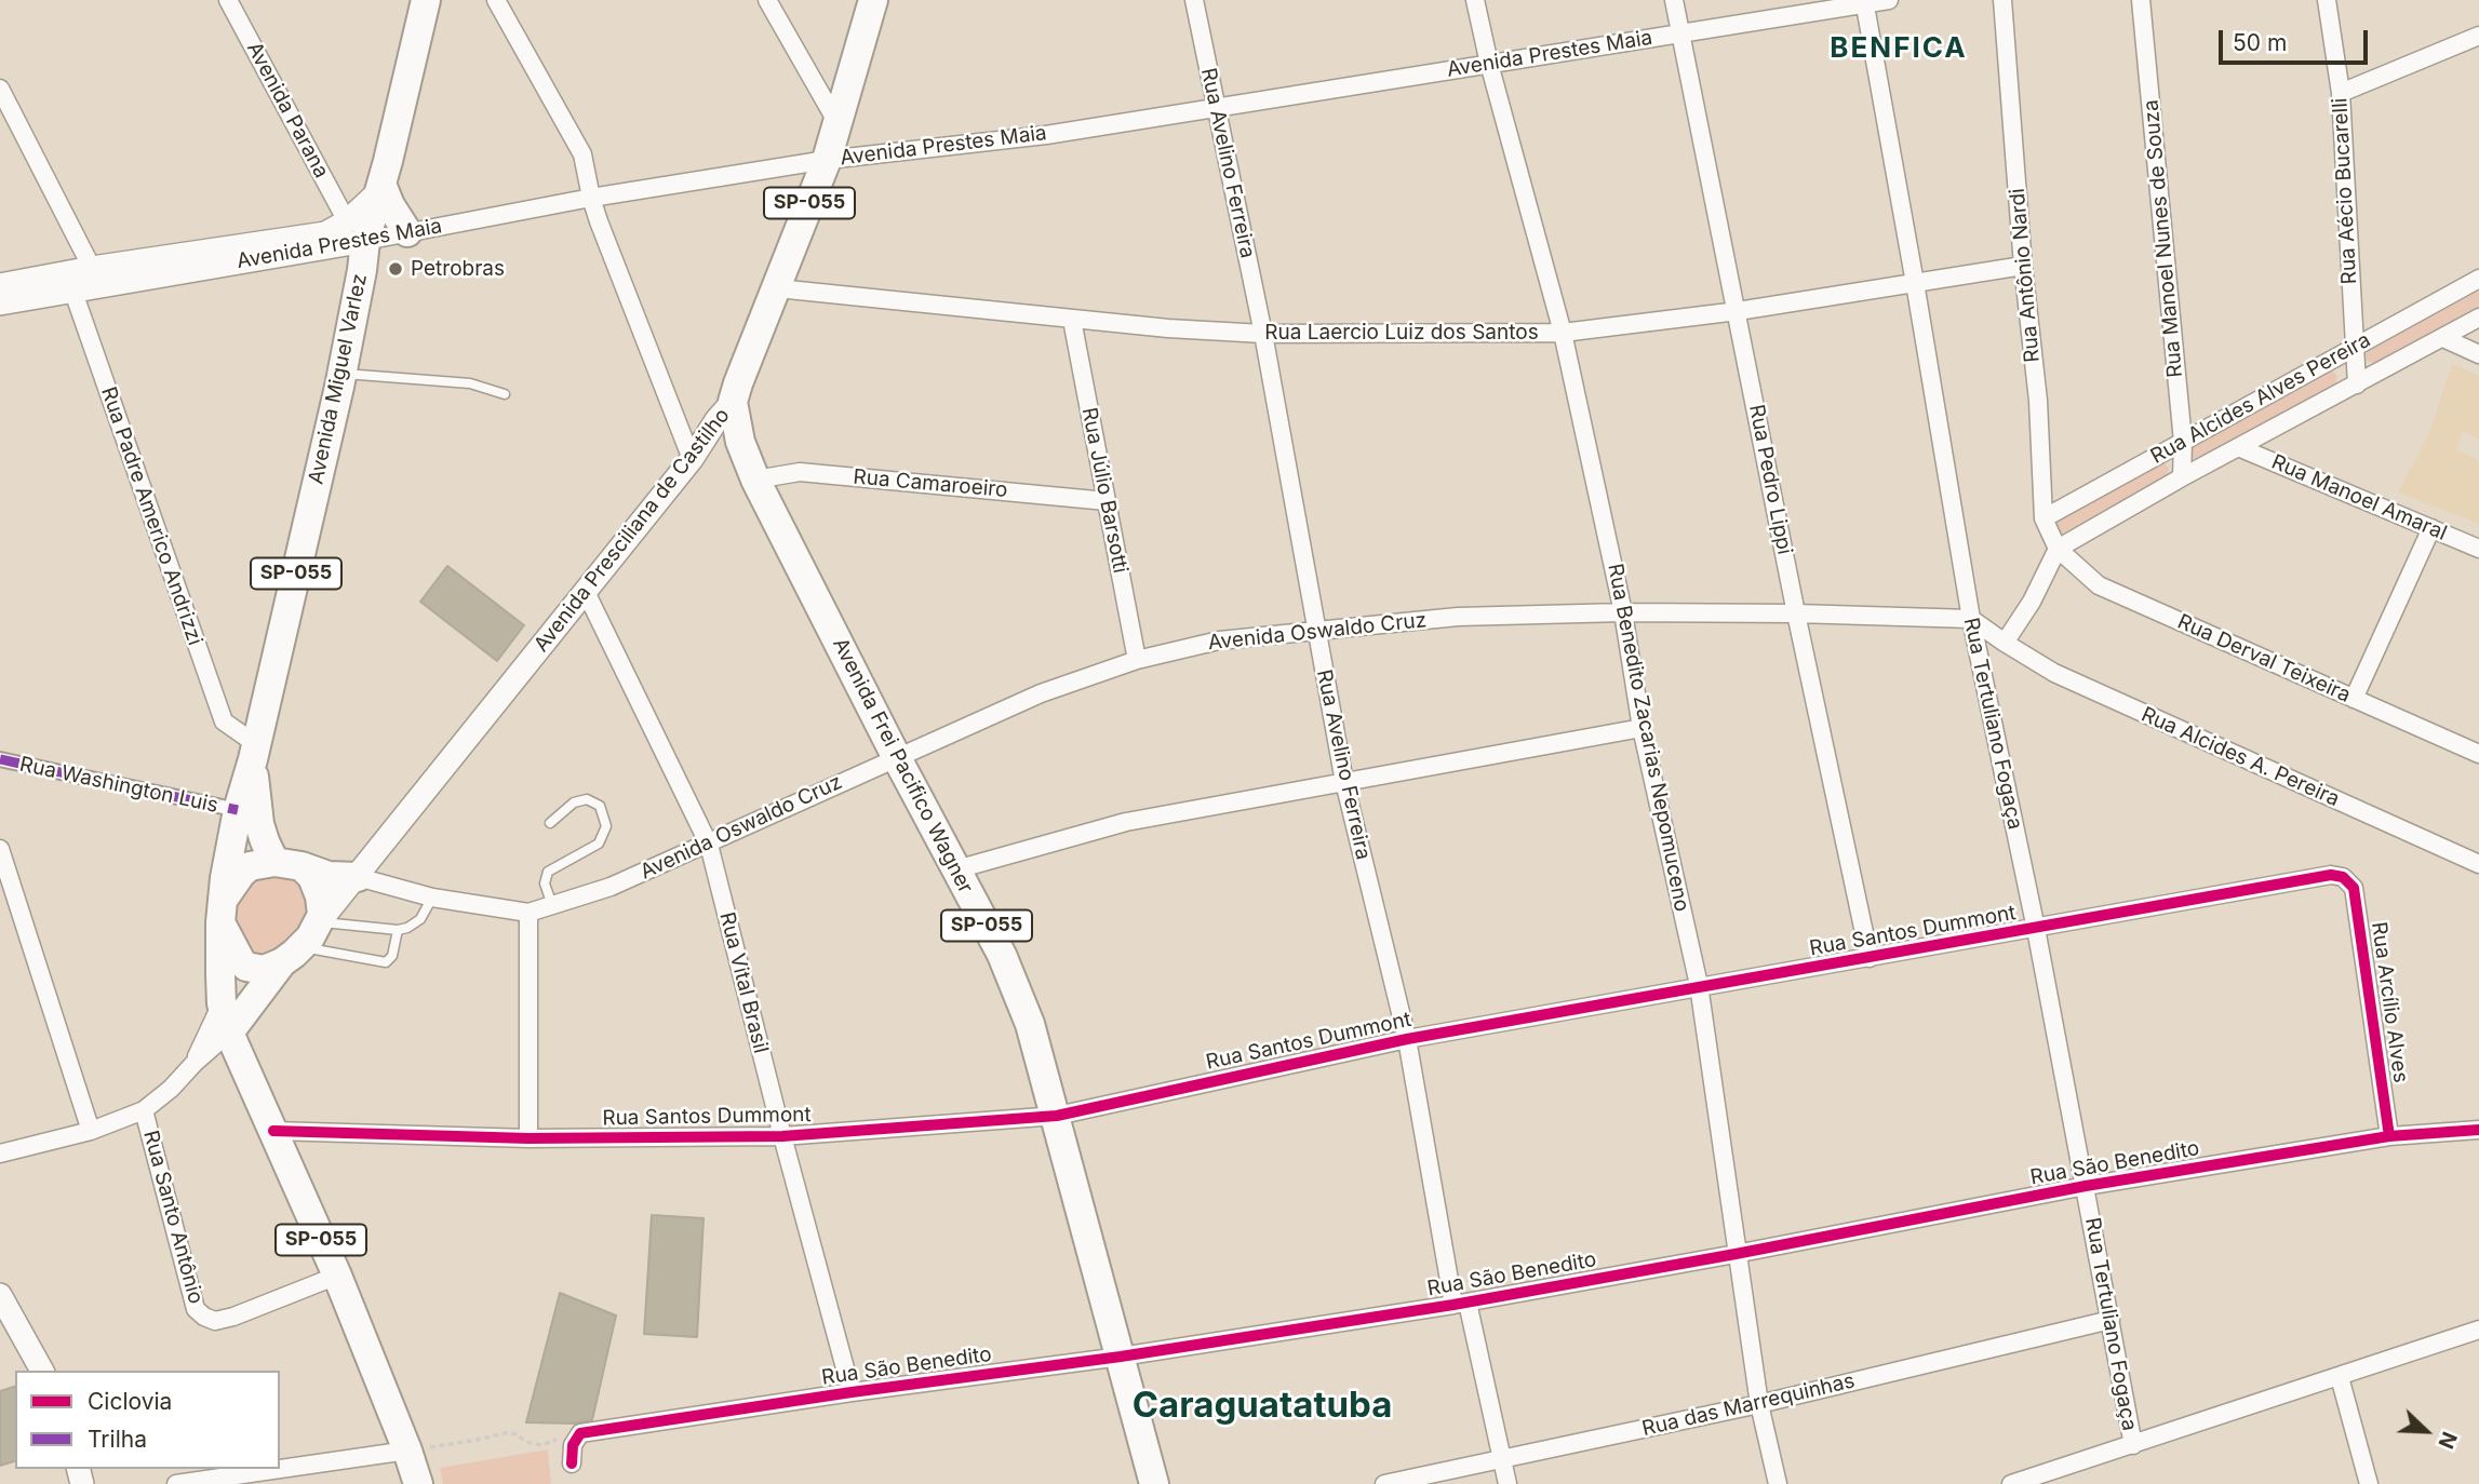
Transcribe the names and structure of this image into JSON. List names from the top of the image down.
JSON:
{
  "streets": {
    "main road": [
      "SP-055",
      "Avenida Miguel Varlez",
      "Avenida Presciliana de Castilho",
      "Avenida Frei Pacifico Wagner"
    ],
    "street": [
      "Avenida Prestes Maia",
      "Avenida Parana",
      "Rua Avelino Ferreira",
      "Rua Aécio Bucarelli",
      "Rua Manoel Nunes de Souza",
      "Rua Antônio Nardi",
      "Rua Laercio Luiz dos Santos",
      "Rua Alcides Alves Pereira",
      "Rua Pedro Lippi",
      "Rua Camaroeiro",
      "Rua Júlio Barsotti",
      "Rua Manoel Amaral",
      "Rua Padre Americo Andrizzi",
      "Avenida Oswaldo Cruz",
      "Rua Derval Teixeira",
      "Rua Tertuliano Fogaça",
      "Rua Benedito Zacarias Nepomuceno",
      "Rua Alcides A. Pereira",
      "Rua Washington Luis",
      "Rua Santos Dummont",
      "Rua Vital Brasil",
      "Rua Arcílio Alves",
      "Rua São Benedito",
      "Rua Santo Antônio",
      "Rua das Marrequinhas"
    ]
  },
  "crossings": [
    ["Avenida Prestes Maia", "Avenida Parana"],
    ["Avenida Prestes Maia", "Rua Avelino Ferreira"],
    ["Avenida Prestes Maia", "Avenida Miguel Varlez"],
    ["Avenida Prestes Maia", "Rua Pedro Lippi"],
    ["Avenida Prestes Maia", "Rua Padre Americo Andrizzi"],
    ["Avenida Prestes Maia", "Avenida Presciliana de Castilho"],
    ["Avenida Prestes Maia", "Rua Tertuliano Fogaça"],
    ["Avenida Prestes Maia", "Rua Benedito Zacarias Nepomuceno"],
    ["Avenida Parana", "Avenida Miguel Varlez"],
    ["Rua Avelino Ferreira", "Rua Laercio Luiz dos Santos"],
    ["Rua Avelino Ferreira", "Avenida Oswaldo Cruz"],
    ["Rua Avelino Ferreira", "Rua Santos Dummont"],
    ["Rua Avelino Ferreira", "Rua São Benedito"],
    ["Rua Avelino Ferreira", "Rua das Marrequinhas"],
    ["Rua Aécio Bucarelli", "Rua Alcides Alves Pereira"],
    ["SP-055", "Avenida Miguel Varlez"],
    ["SP-055", "Rua Padre Americo Andrizzi"],
    ["SP-055", "Avenida Presciliana de Castilho"],
    ["SP-055", "Rua Washington Luis"],
    ["SP-055", "Rua Santos Dummont"],
    ["SP-055", "Rua Santo Antônio"],
    ["Rua Manoel Nunes de Souza", "Rua Alcides Alves Pereira"],
    ["Rua Antônio Nardi", "Rua Laercio Luiz dos Santos"],
    ["Rua Antônio Nardi", "Rua Alcides Alves Pereira"],
    ["Rua Antônio Nardi", "Rua Derval Teixeira"],
    ["Rua Laercio Luiz dos Santos", "Rua Pedro Lippi"],
    ["Rua Laercio Luiz dos Santos", "Rua Júlio Barsotti"],
    ["Rua Laercio Luiz dos Santos", "Avenida Presciliana de Castilho"],
    ["Rua Laercio Luiz dos Santos", "Rua Tertuliano Fogaça"],
    ["Rua Laercio Luiz dos Santos", "Rua Benedito Zacarias Nepomuceno"],
    ["Avenida Miguel Varlez", "Rua Padre Americo Andrizzi"],
    ["Rua Alcides Alves Pereira", "Rua Manoel Amaral"],
    ["Rua Alcides Alves Pereira", "Rua Derval Teixeira"],
    ["Rua Pedro Lippi", "Avenida Oswaldo Cruz"],
    ["Rua Pedro Lippi", "Rua Santos Dummont"],
    ["Rua Camaroeiro", "Rua Júlio Barsotti"],
    ["Rua Camaroeiro", "Avenida Frei Pacifico Wagner"],
    ["Rua Júlio Barsotti", "Avenida Oswaldo Cruz"],
    ["Avenida Presciliana de Castilho", "Avenida Oswaldo Cruz"],
    ["Avenida Presciliana de Castilho", "Avenida Frei Pacifico Wagner"],
    ["Avenida Presciliana de Castilho", "Rua Vital Brasil"],
    ["Avenida Oswaldo Cruz", "Rua Tertuliano Fogaça"],
    ["Avenida Oswaldo Cruz", "Rua Benedito Zacarias Nepomuceno"],
    ["Avenida Oswaldo Cruz", "Rua Alcides A. Pereira"],
    ["Avenida Oswaldo Cruz", "Avenida Frei Pacifico Wagner"],
    ["Avenida Oswaldo Cruz", "Rua Vital Brasil"],
    ["Rua Tertuliano Fogaça", "Rua Alcides A. Pereira"],
    ["Rua Tertuliano Fogaça", "Rua Santos Dummont"],
    ["Rua Tertuliano Fogaça", "Rua São Benedito"],
    ["Rua Tertuliano Fogaça", "Rua das Marrequinhas"],
    ["Rua Benedito Zacarias Nepomuceno", "Rua Santos Dummont"],
    ["Rua Benedito Zacarias Nepomuceno", "Rua São Benedito"],
    ["Rua Benedito Zacarias Nepomuceno", "Rua das Marrequinhas"],
    ["Avenida Frei Pacifico Wagner", "Rua Santos Dummont"],
    ["Avenida Frei Pacifico Wagner", "Rua São Benedito"],
    ["Rua Santos Dummont", "Rua Vital Brasil"],
    ["Rua Santos Dummont", "Rua Arcílio Alves"],
    ["Rua Vital Brasil", "Rua São Benedito"],
    ["Rua Arcílio Alves", "Rua São Benedito"]
  ],
  "districts": ["BENFICA", "Caraguatatuba"],
  "places": ["Petrobras"],
  "legend": ["Ciclovia", "Trilha"],
  "scale_bar": "50 m",
  "north": "bottom right"
}
